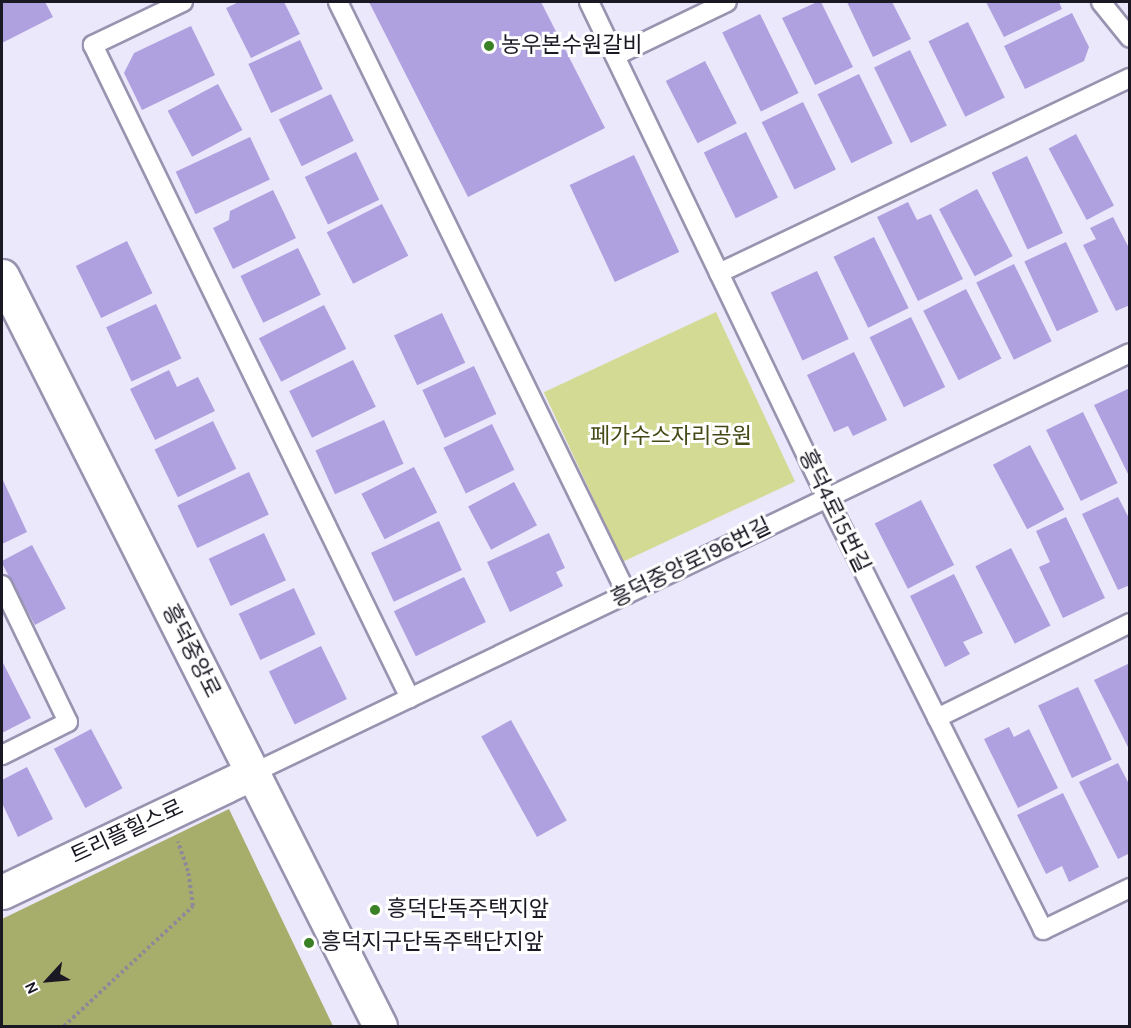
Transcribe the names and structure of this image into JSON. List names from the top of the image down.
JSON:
{
  "streets": {
    "street": ["흥덕중앙로", "트리플힐스로"],
    "lane": ["흥덕4로15번길", "흥덕중앙로196번길"]
  },
  "crossings": [
    ["흥덕4로15번길", "흥덕중앙로196번길"],
    ["흥덕중앙로196번길", "흥덕중앙로"],
    ["흥덕중앙로196번길", "트리플힐스로"],
    ["흥덕중앙로", "트리플힐스로"]
  ],
  "parks": ["페가수스자리공원"],
  "places": ["농우본수원갈비", "흥덕단독주택지앞", "흥덕지구단독주택단지앞"],
  "north": "bottom left"
}
